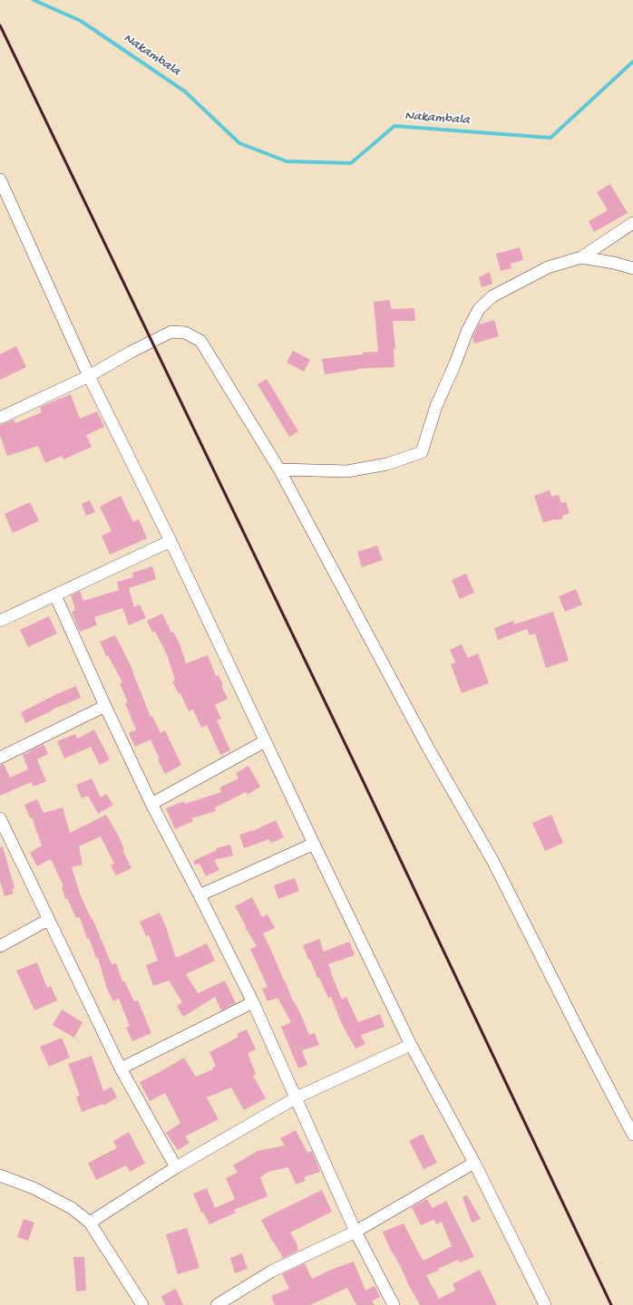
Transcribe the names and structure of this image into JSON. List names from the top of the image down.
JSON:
{
  "water": ["Nakambala"]
}
